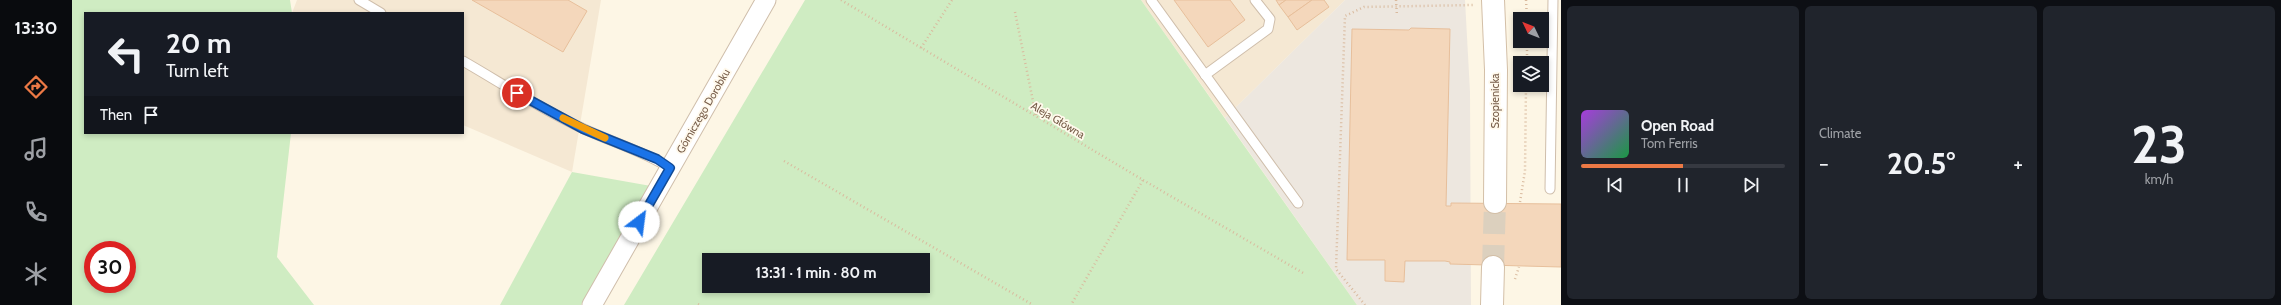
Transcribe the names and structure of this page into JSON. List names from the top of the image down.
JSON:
{
  "streets": {
    "street": ["Szopienicka", "Górniczego Dorobku"],
    "path": ["Aleja Główna"]
  },
  "north": "top left",
  "page": {
    "tabs": "13:30",
    "tile": [
      "Climate",
      ["23", "km/h"]
    ],
    "turn": ["20 m", "Turn left"],
    "then": "Then",
    "song": ["Open Road", "Tom Ferris"],
    "heat": ["−", "20.5°", "+"],
    "limit": "30",
    "trip": "13:31 · 1 min · 80 m"
  }
}
